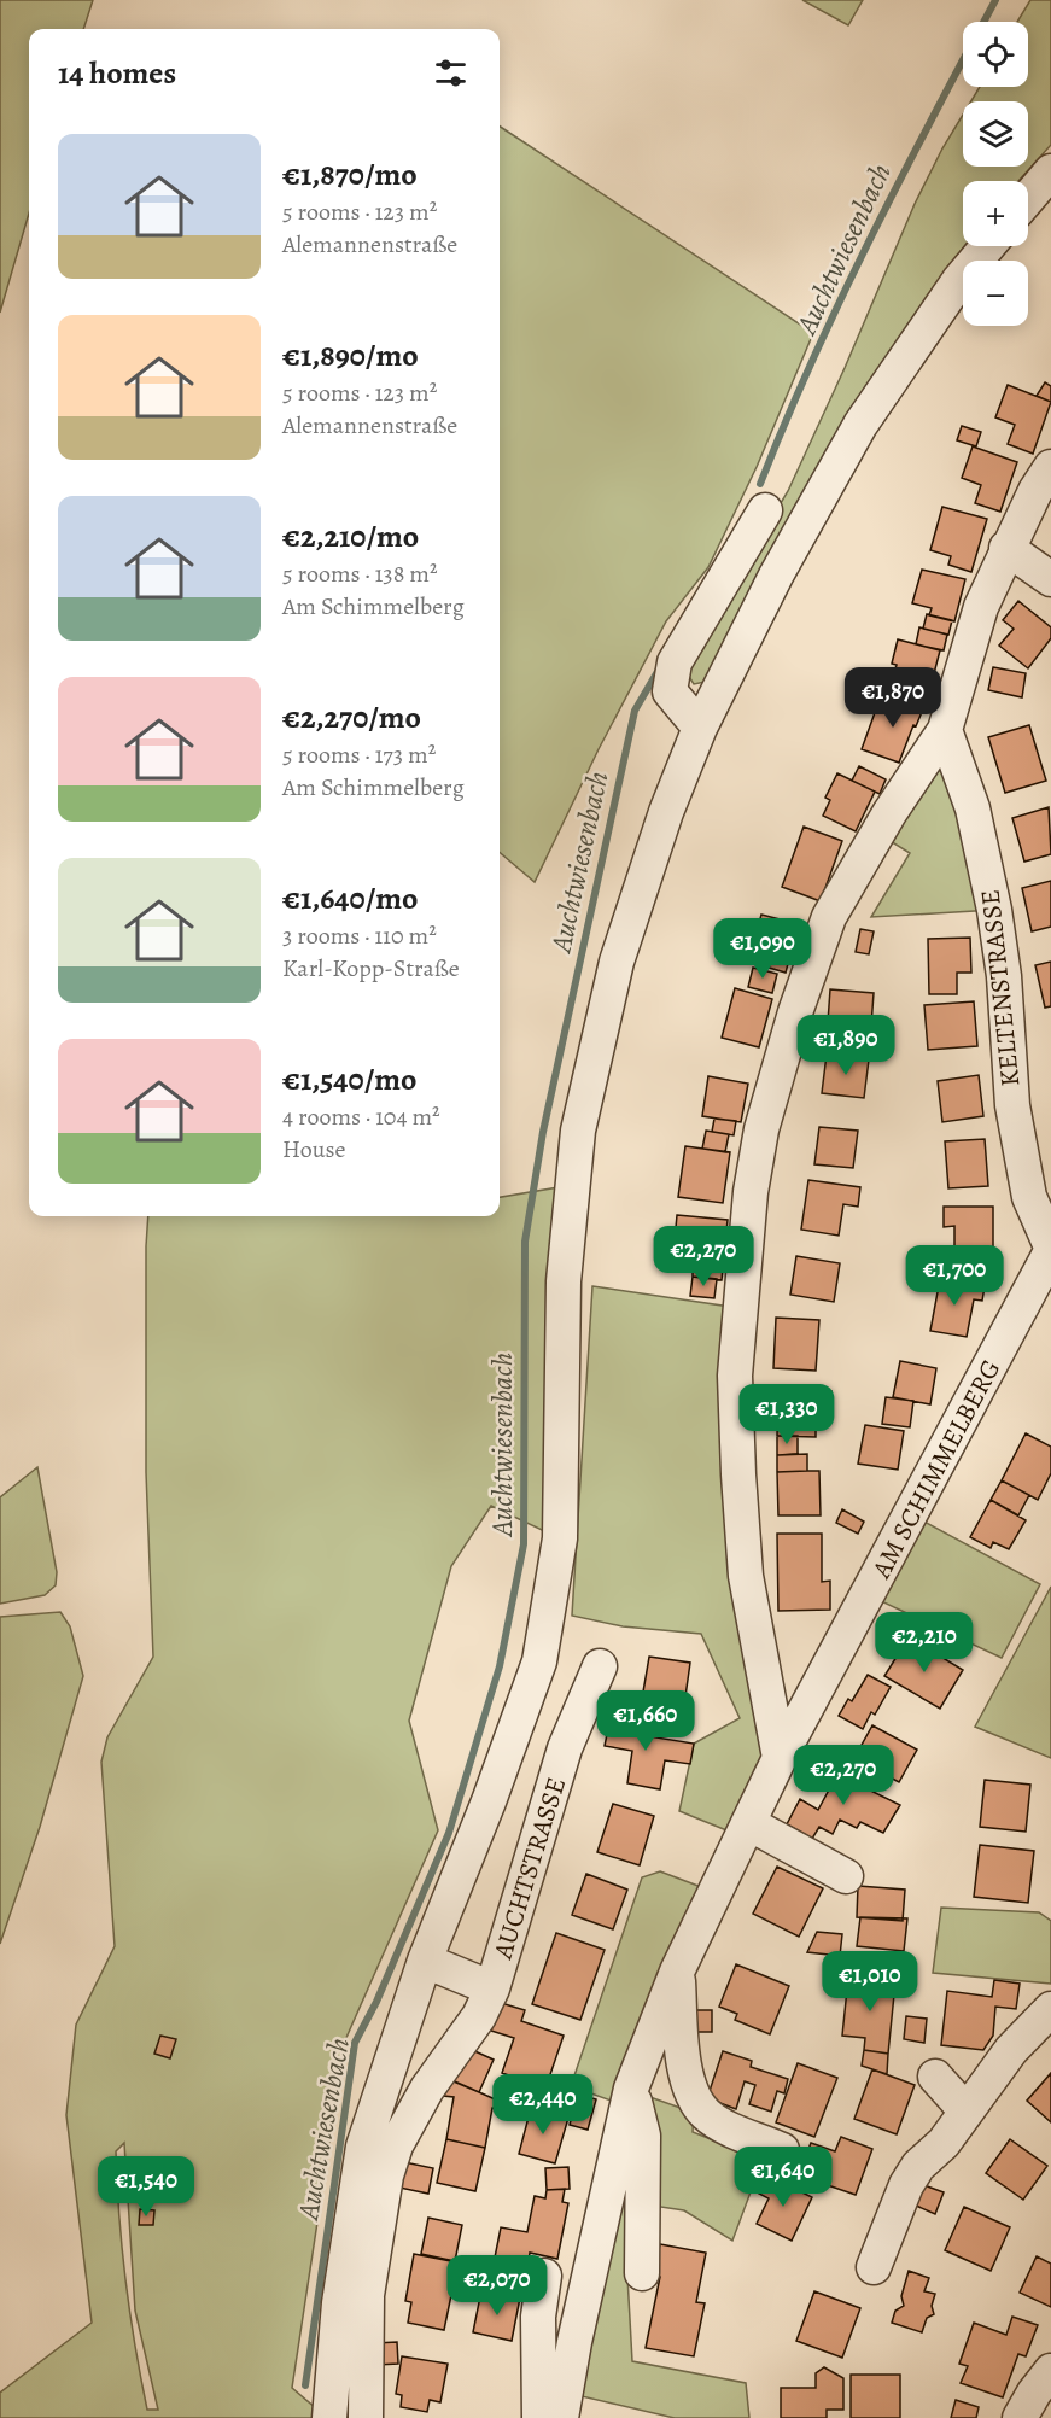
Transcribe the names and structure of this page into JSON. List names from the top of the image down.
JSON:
{
  "streets": {
    "street": ["KELTENSTRASSE", "AM SCHIMMELBERG", "AUCHTSTRASSE"]
  },
  "crossings": [
    ["KELTENSTRASSE", "AM SCHIMMELBERG"]
  ],
  "water": ["Auchtwiesenbach"],
  "page": {
    "map_buttons": ["+", "−"],
    "heading": "14 homes",
    "list": [
      {
        "name": "€1,870/mo",
        "note": "5 rooms · 123 m² · Alemannenstraße"
      },
      {
        "name": "€1,890/mo",
        "note": "5 rooms · 123 m² · Alemannenstraße"
      },
      {
        "name": "€2,210/mo",
        "note": "5 rooms · 138 m² · Am Schimmelberg"
      },
      {
        "name": "€2,270/mo",
        "note": "5 rooms · 173 m² · Am Schimmelberg"
      },
      {
        "name": "€1,640/mo",
        "note": "3 rooms · 110 m² · Karl-Kopp-Straße"
      },
      {
        "name": "€1,540/mo",
        "note": "4 rooms · 104 m² · House"
      }
    ],
    "price": [
      "€1,870",
      "€1,090",
      "€1,890",
      "€2,270",
      "€1,700",
      "€1,330",
      "€2,210",
      "€1,660",
      "€2,270",
      "€1,010",
      "€2,440",
      "€1,640",
      "€1,540",
      "€2,070"
    ]
  }
}
